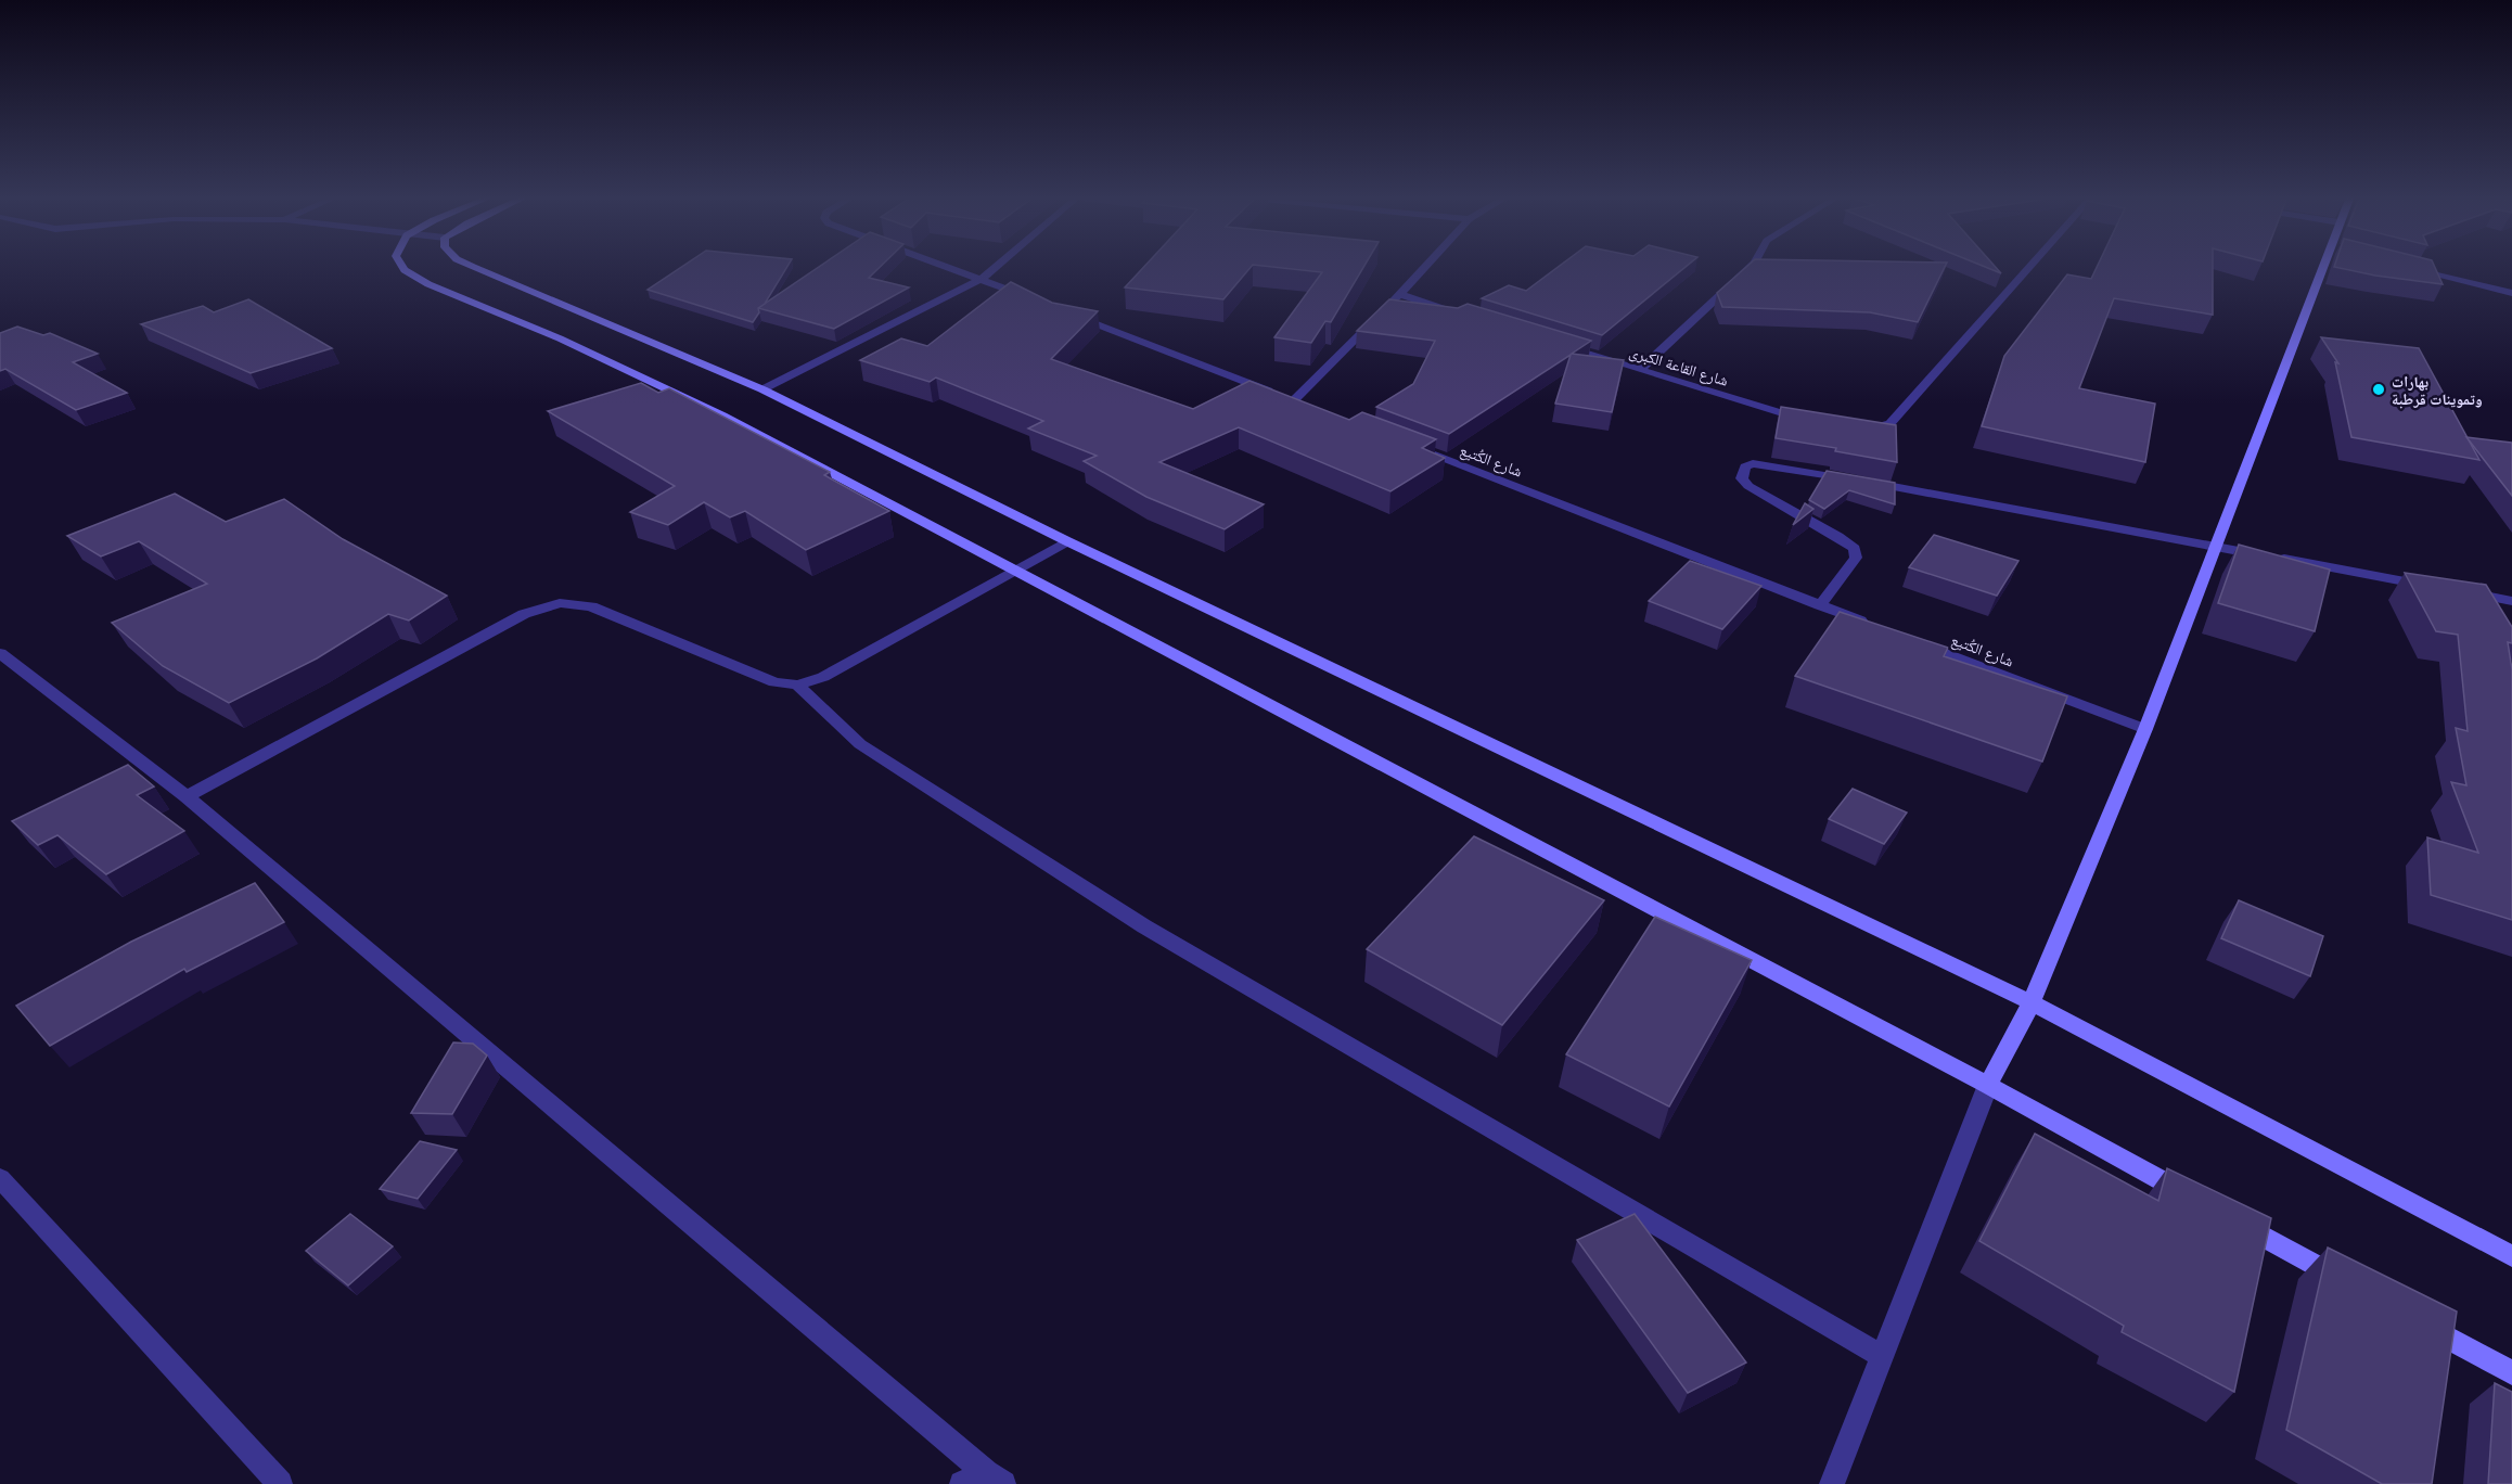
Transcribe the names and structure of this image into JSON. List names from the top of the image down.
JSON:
{
  "streets": {
    "street": ["شارع القاعة الكبرى", "شارع الكُتيع"]
  },
  "places": ["بهارات وتموينات قرطبة"]
}
